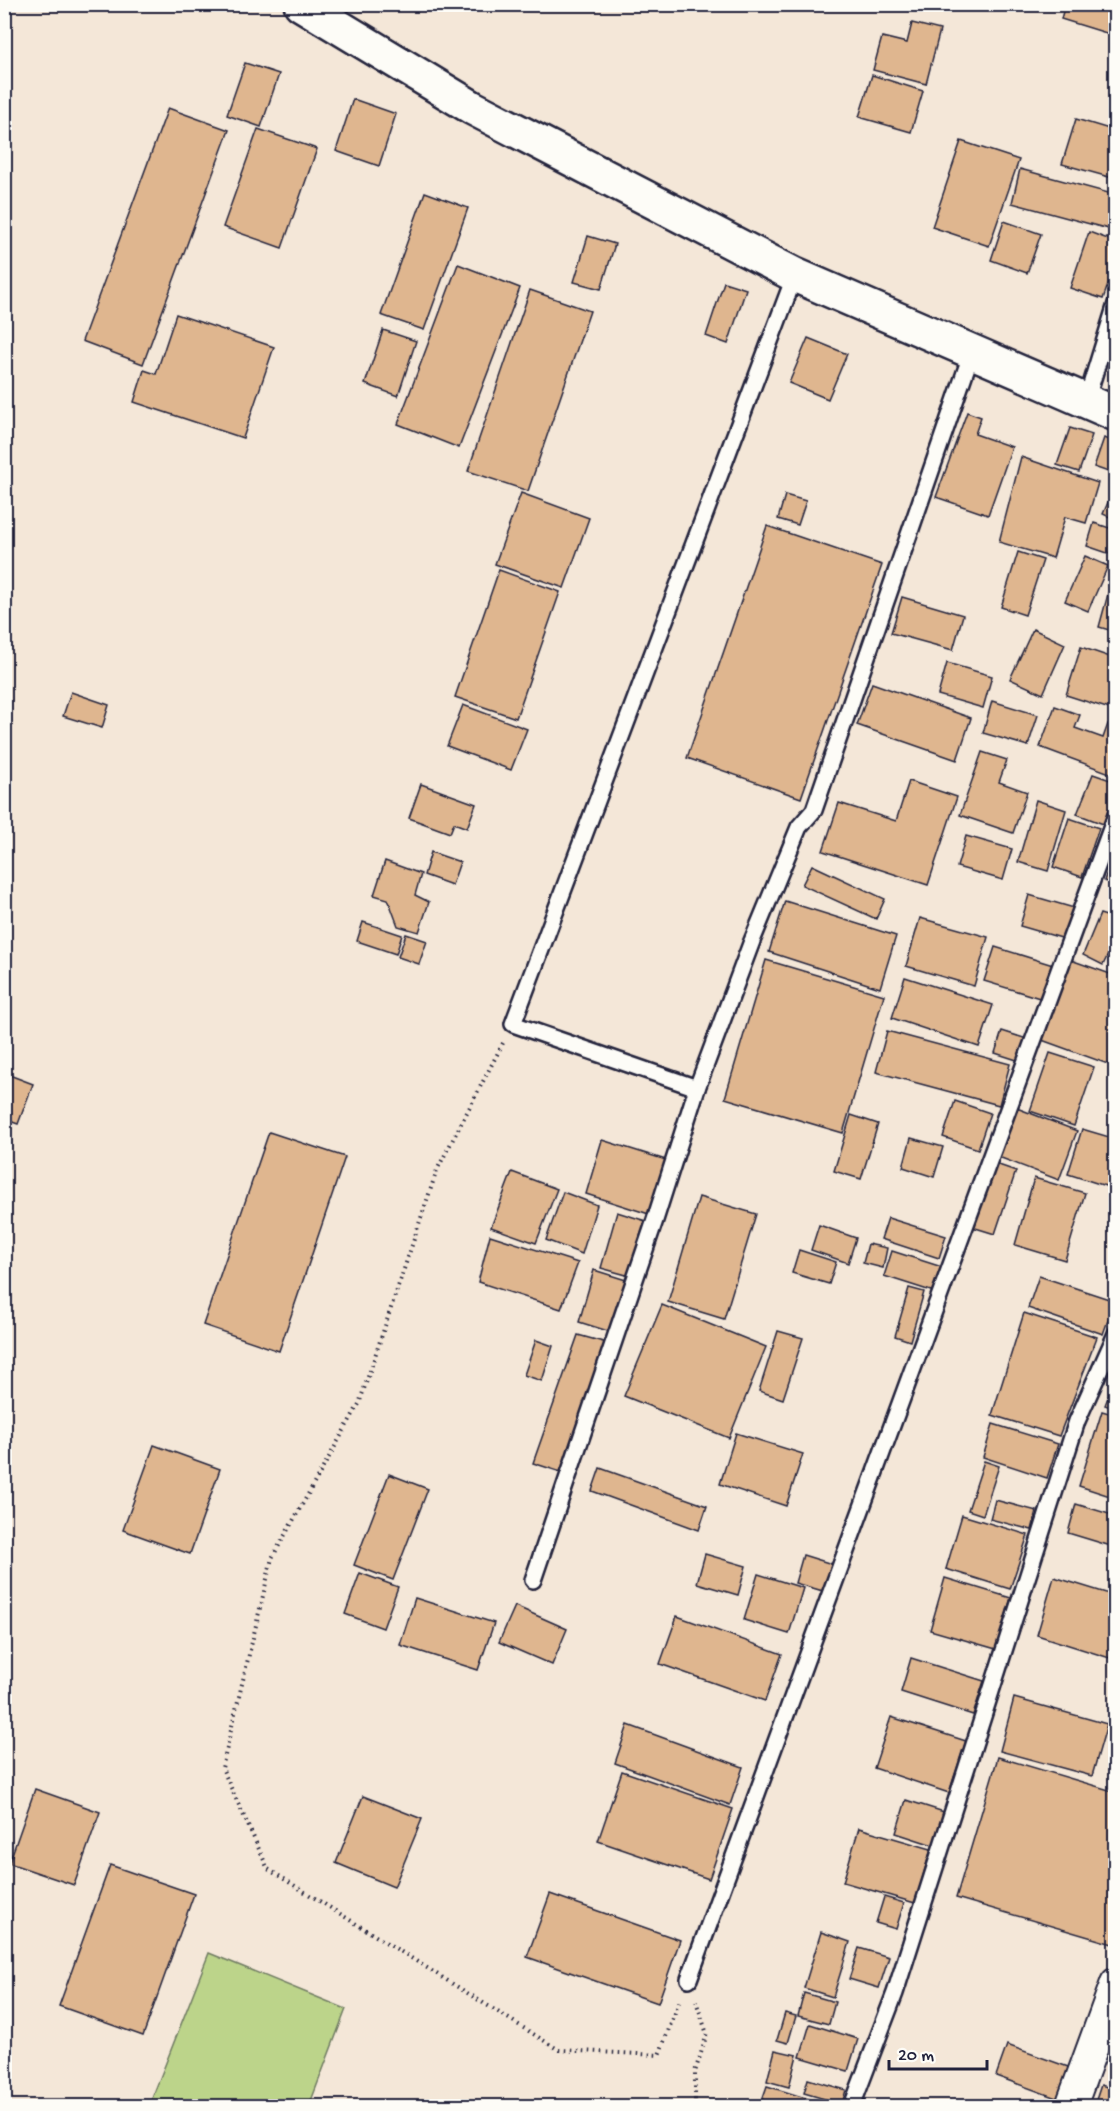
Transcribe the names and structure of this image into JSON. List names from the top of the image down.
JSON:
{
  "scale_bar": "20 m"
}
